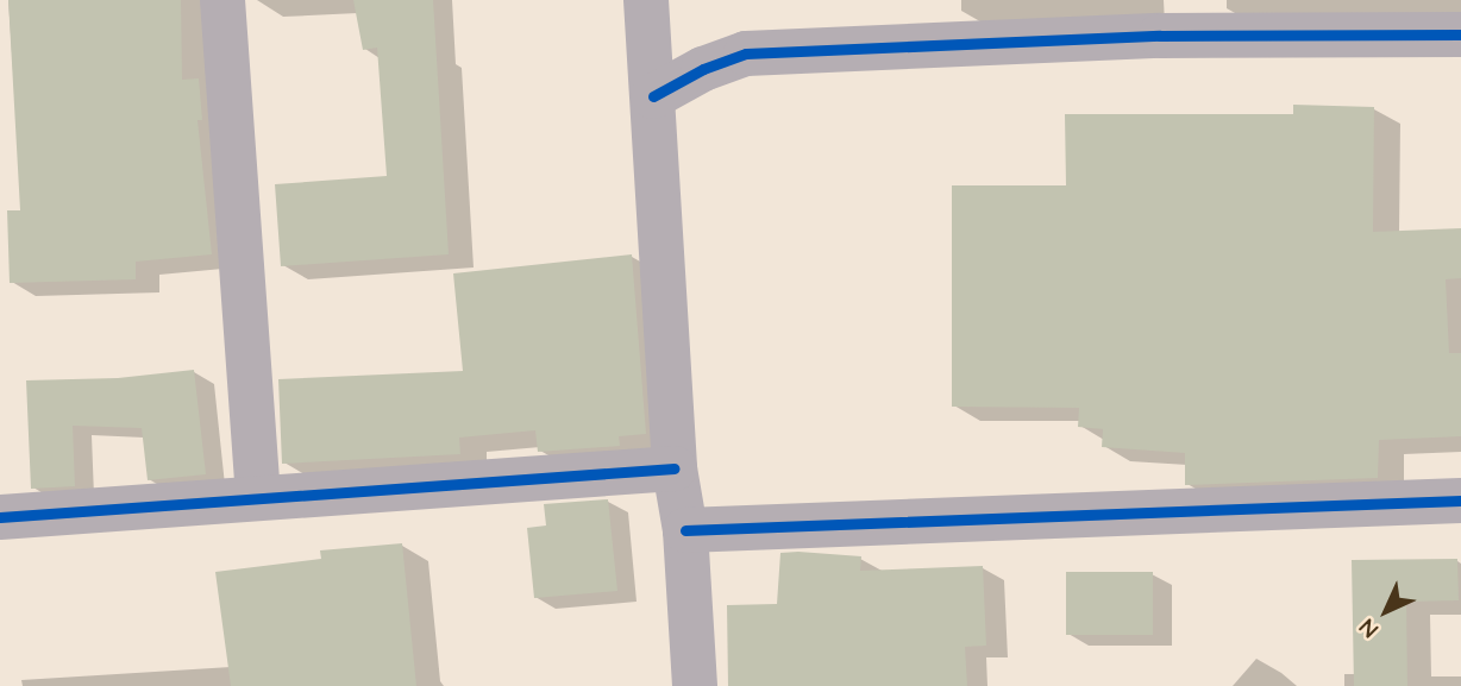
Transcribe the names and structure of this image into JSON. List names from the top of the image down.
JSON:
{
  "north": "bottom left"
}
